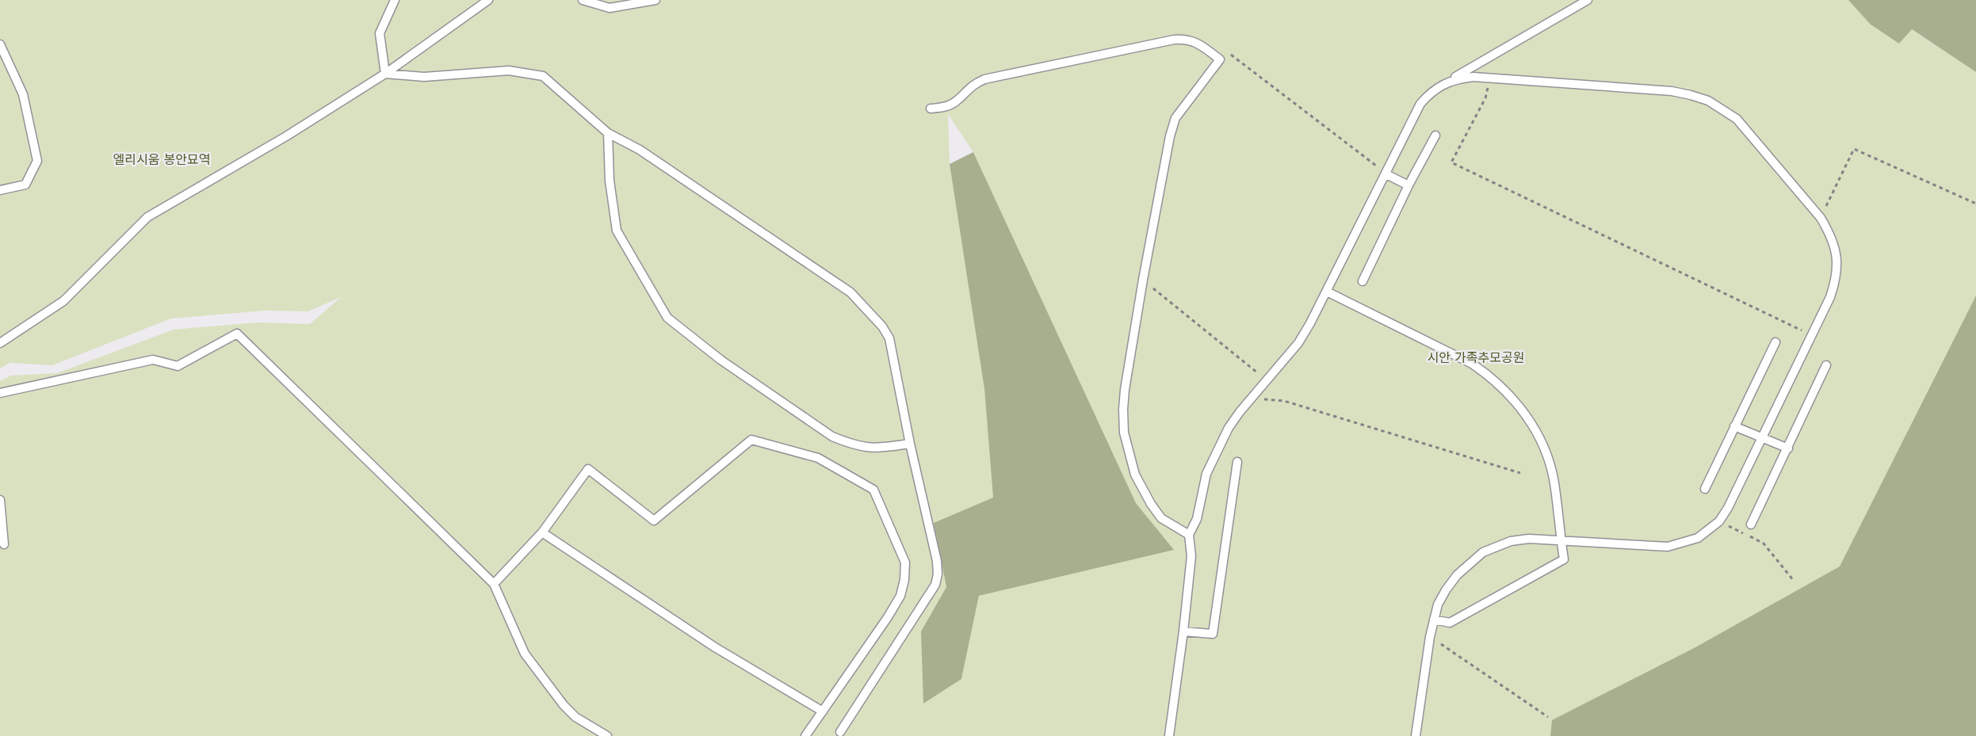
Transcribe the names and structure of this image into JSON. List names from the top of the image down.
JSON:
{
  "parks": ["엘리시움 봉안묘역", "시안 가족추모공원"]
}
